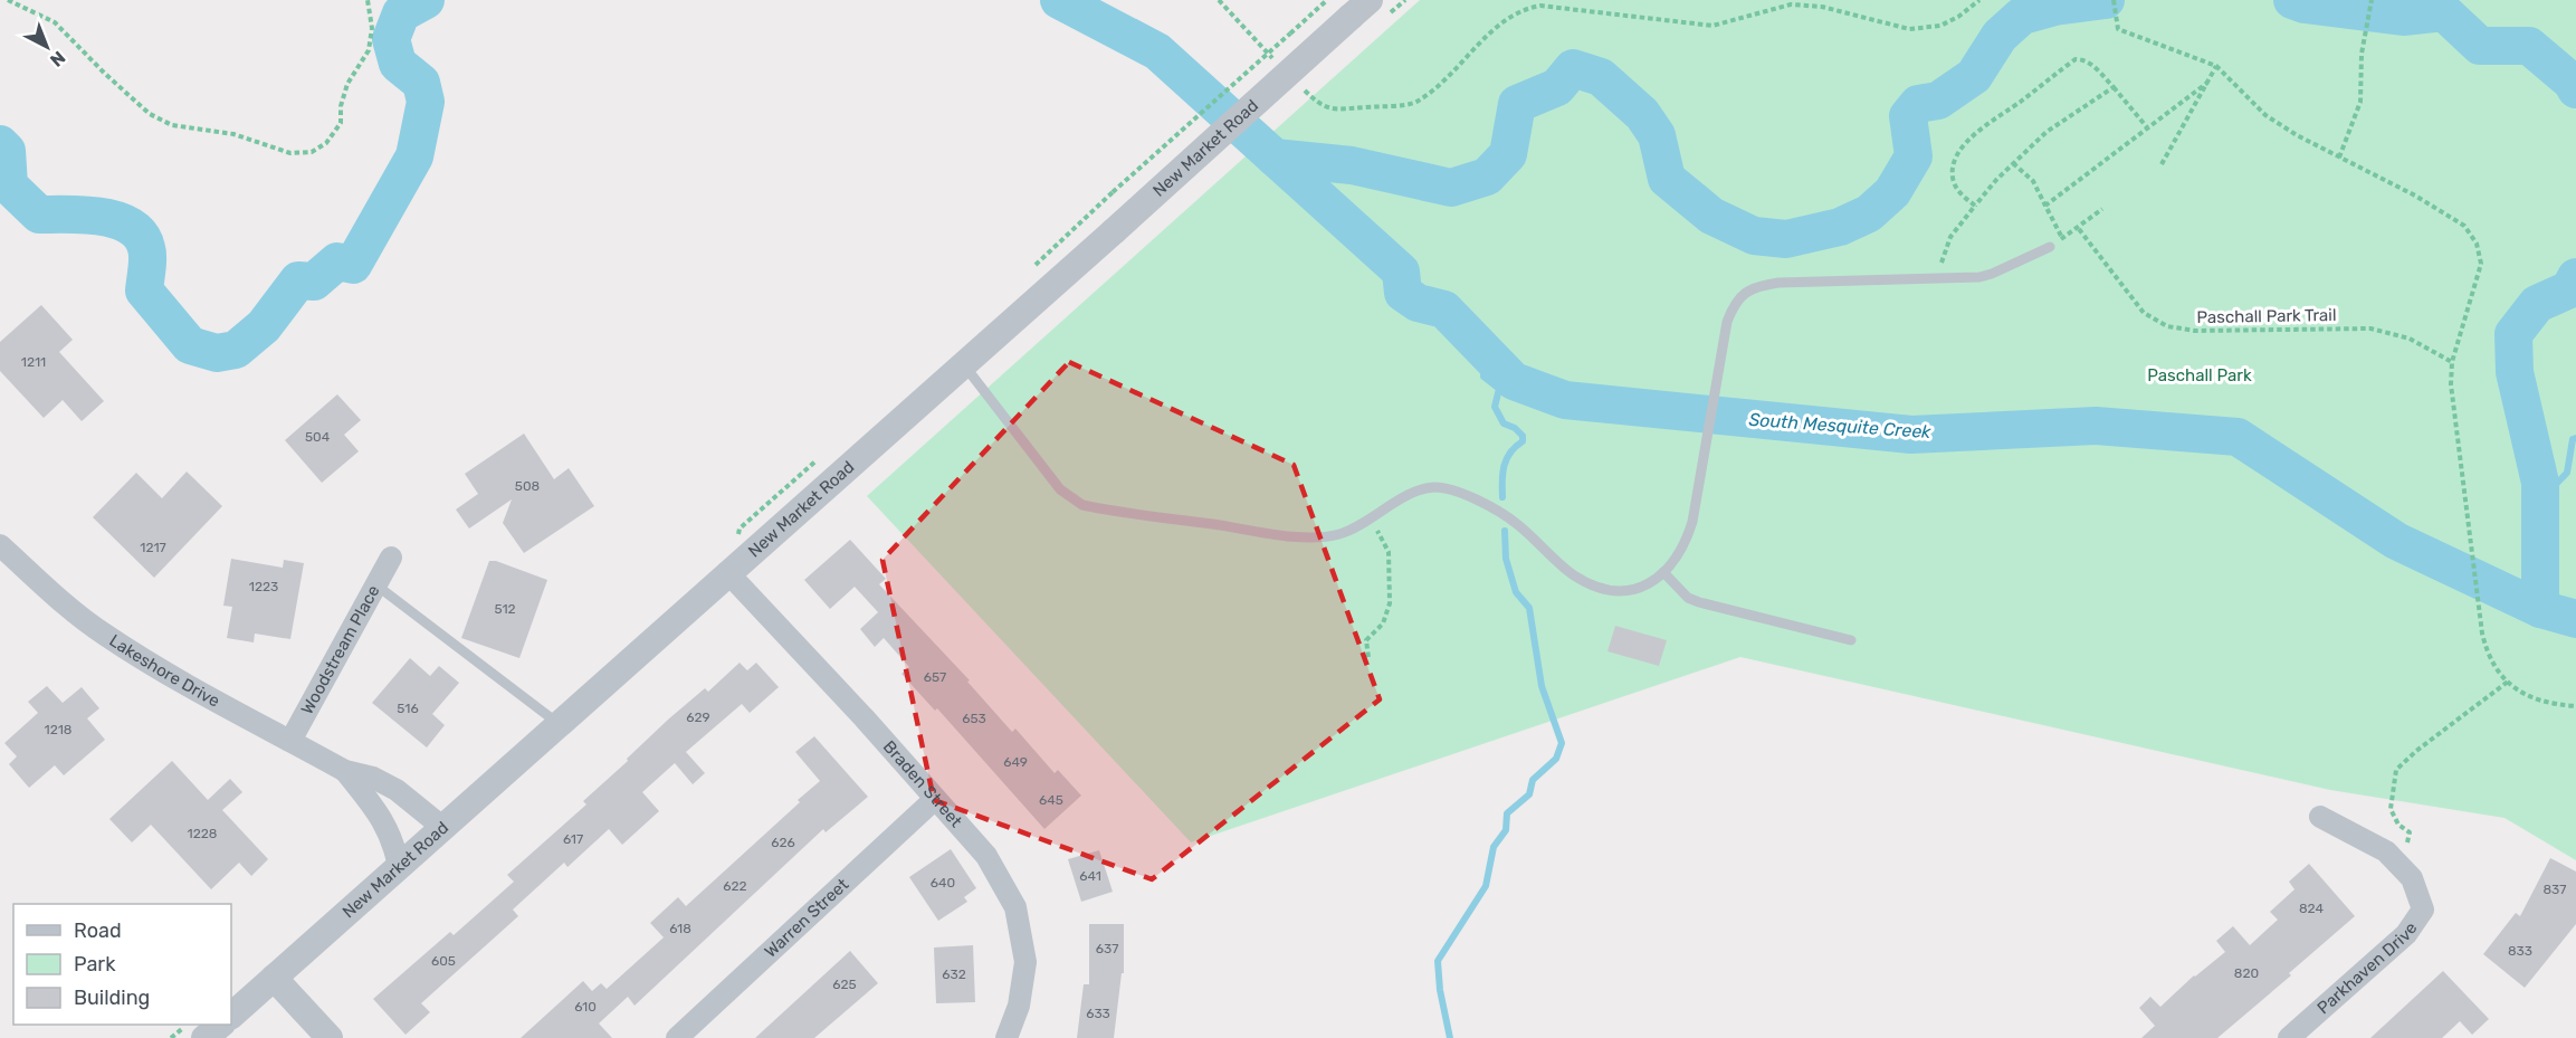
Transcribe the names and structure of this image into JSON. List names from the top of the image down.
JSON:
{
  "streets": {
    "street": [
      "New Market Road",
      "Woodstream Place",
      "Lakeshore Drive",
      "Braden Street",
      "Warren Street",
      "Parkhaven Drive"
    ],
    "path": ["Paschall Park Trail"]
  },
  "crossings": [
    ["New Market Road", "Lakeshore Drive"],
    ["New Market Road", "Braden Street"],
    ["Woodstream Place", "Lakeshore Drive"],
    ["Braden Street", "Warren Street"]
  ],
  "water": ["South Mesquite Creek"],
  "parks": ["Paschall Park"],
  "house_numbers": [
    "1211",
    "504",
    "508",
    "1217",
    "1223",
    "512",
    "657",
    "516",
    "629",
    "653",
    "1218",
    "649",
    "645",
    "1228",
    "617",
    "626",
    "641",
    "640",
    "622",
    "837",
    "824",
    "618",
    "637",
    "833",
    "605",
    "820",
    "632",
    "625",
    "610",
    "633"
  ],
  "legend": ["Road", "Park", "Building"],
  "north": "bottom right"
}
